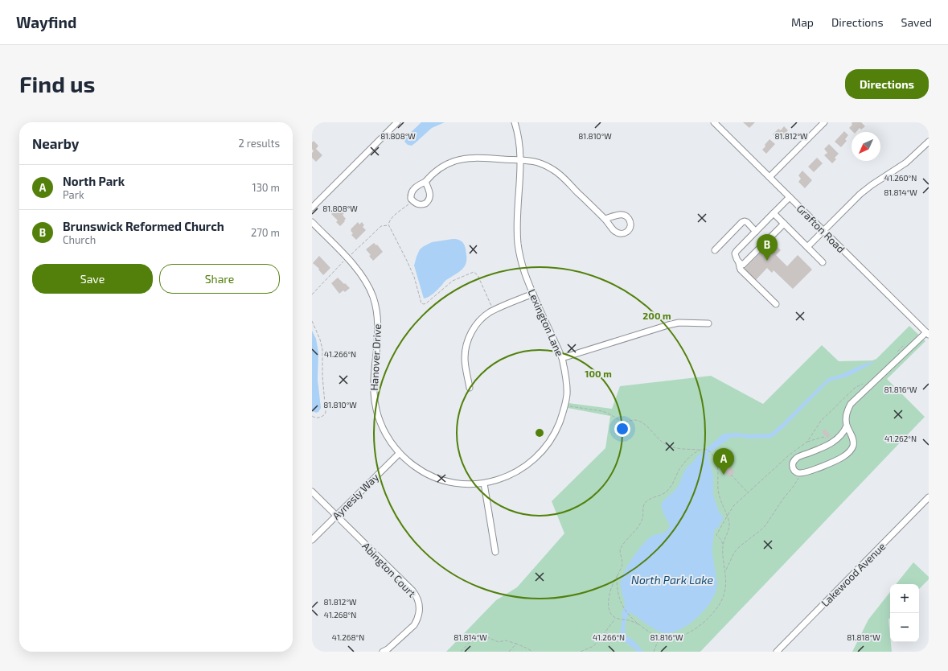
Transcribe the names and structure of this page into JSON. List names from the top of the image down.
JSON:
{
  "streets": {
    "street": [
      "Grafton Road",
      "Lexington Lane",
      "Hanover Drive",
      "Aynesly Way",
      "Abington Court",
      "Lakewood Avenue"
    ]
  },
  "crossings": [
    ["Lexington Lane", "Hanover Drive"],
    ["Hanover Drive", "Aynesly Way"],
    ["Aynesly Way", "Abington Court"]
  ],
  "water": ["North Park Lake"],
  "north": "bottom left",
  "page": {
    "header": "Wayfind",
    "nav": ["Map", "Directions", "Saved"],
    "buttons": [
      "Directions",
      ["Save", "Share"]
    ],
    "title": "Find us",
    "heading": ["Nearby", "2 results"],
    "list": [
      {
        "mark": "A",
        "name": "North Park",
        "note": "Park",
        "value": "130 m"
      },
      {
        "mark": "B",
        "name": "Brunswick Reformed Church",
        "note": "Church",
        "value": "270 m"
      }
    ],
    "pins": ["B", "A"],
    "map_buttons": ["+", "−"]
  },
  "coordinates": [
    "81.808°W",
    "81.810°W",
    "81.812°W",
    "41.260°N",
    "81.814°W",
    "41.266°N",
    "81.816°W",
    "41.262°N",
    "41.268°N",
    "81.818°W"
  ],
  "rings": ["200 m", "100 m"]
}
